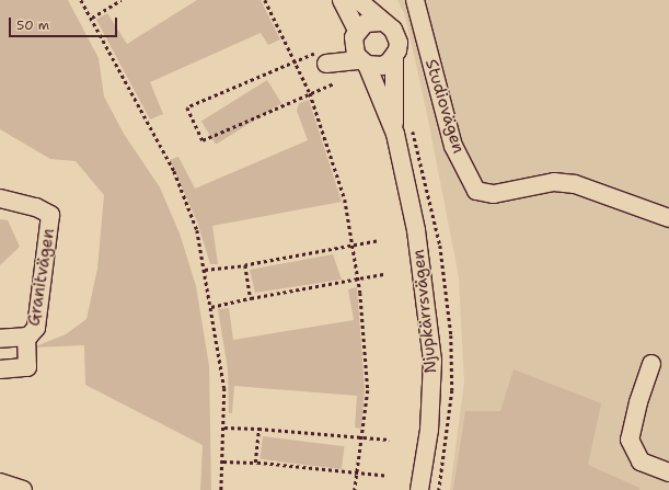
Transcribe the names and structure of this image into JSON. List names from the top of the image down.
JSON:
{
  "streets": {
    "street": ["Studiovägen", "Granitvägen", "Njupkärrsvägen"]
  },
  "crossings": [
    ["Studiovägen", "Njupkärrsvägen"]
  ],
  "scale_bar": "50 m"
}
